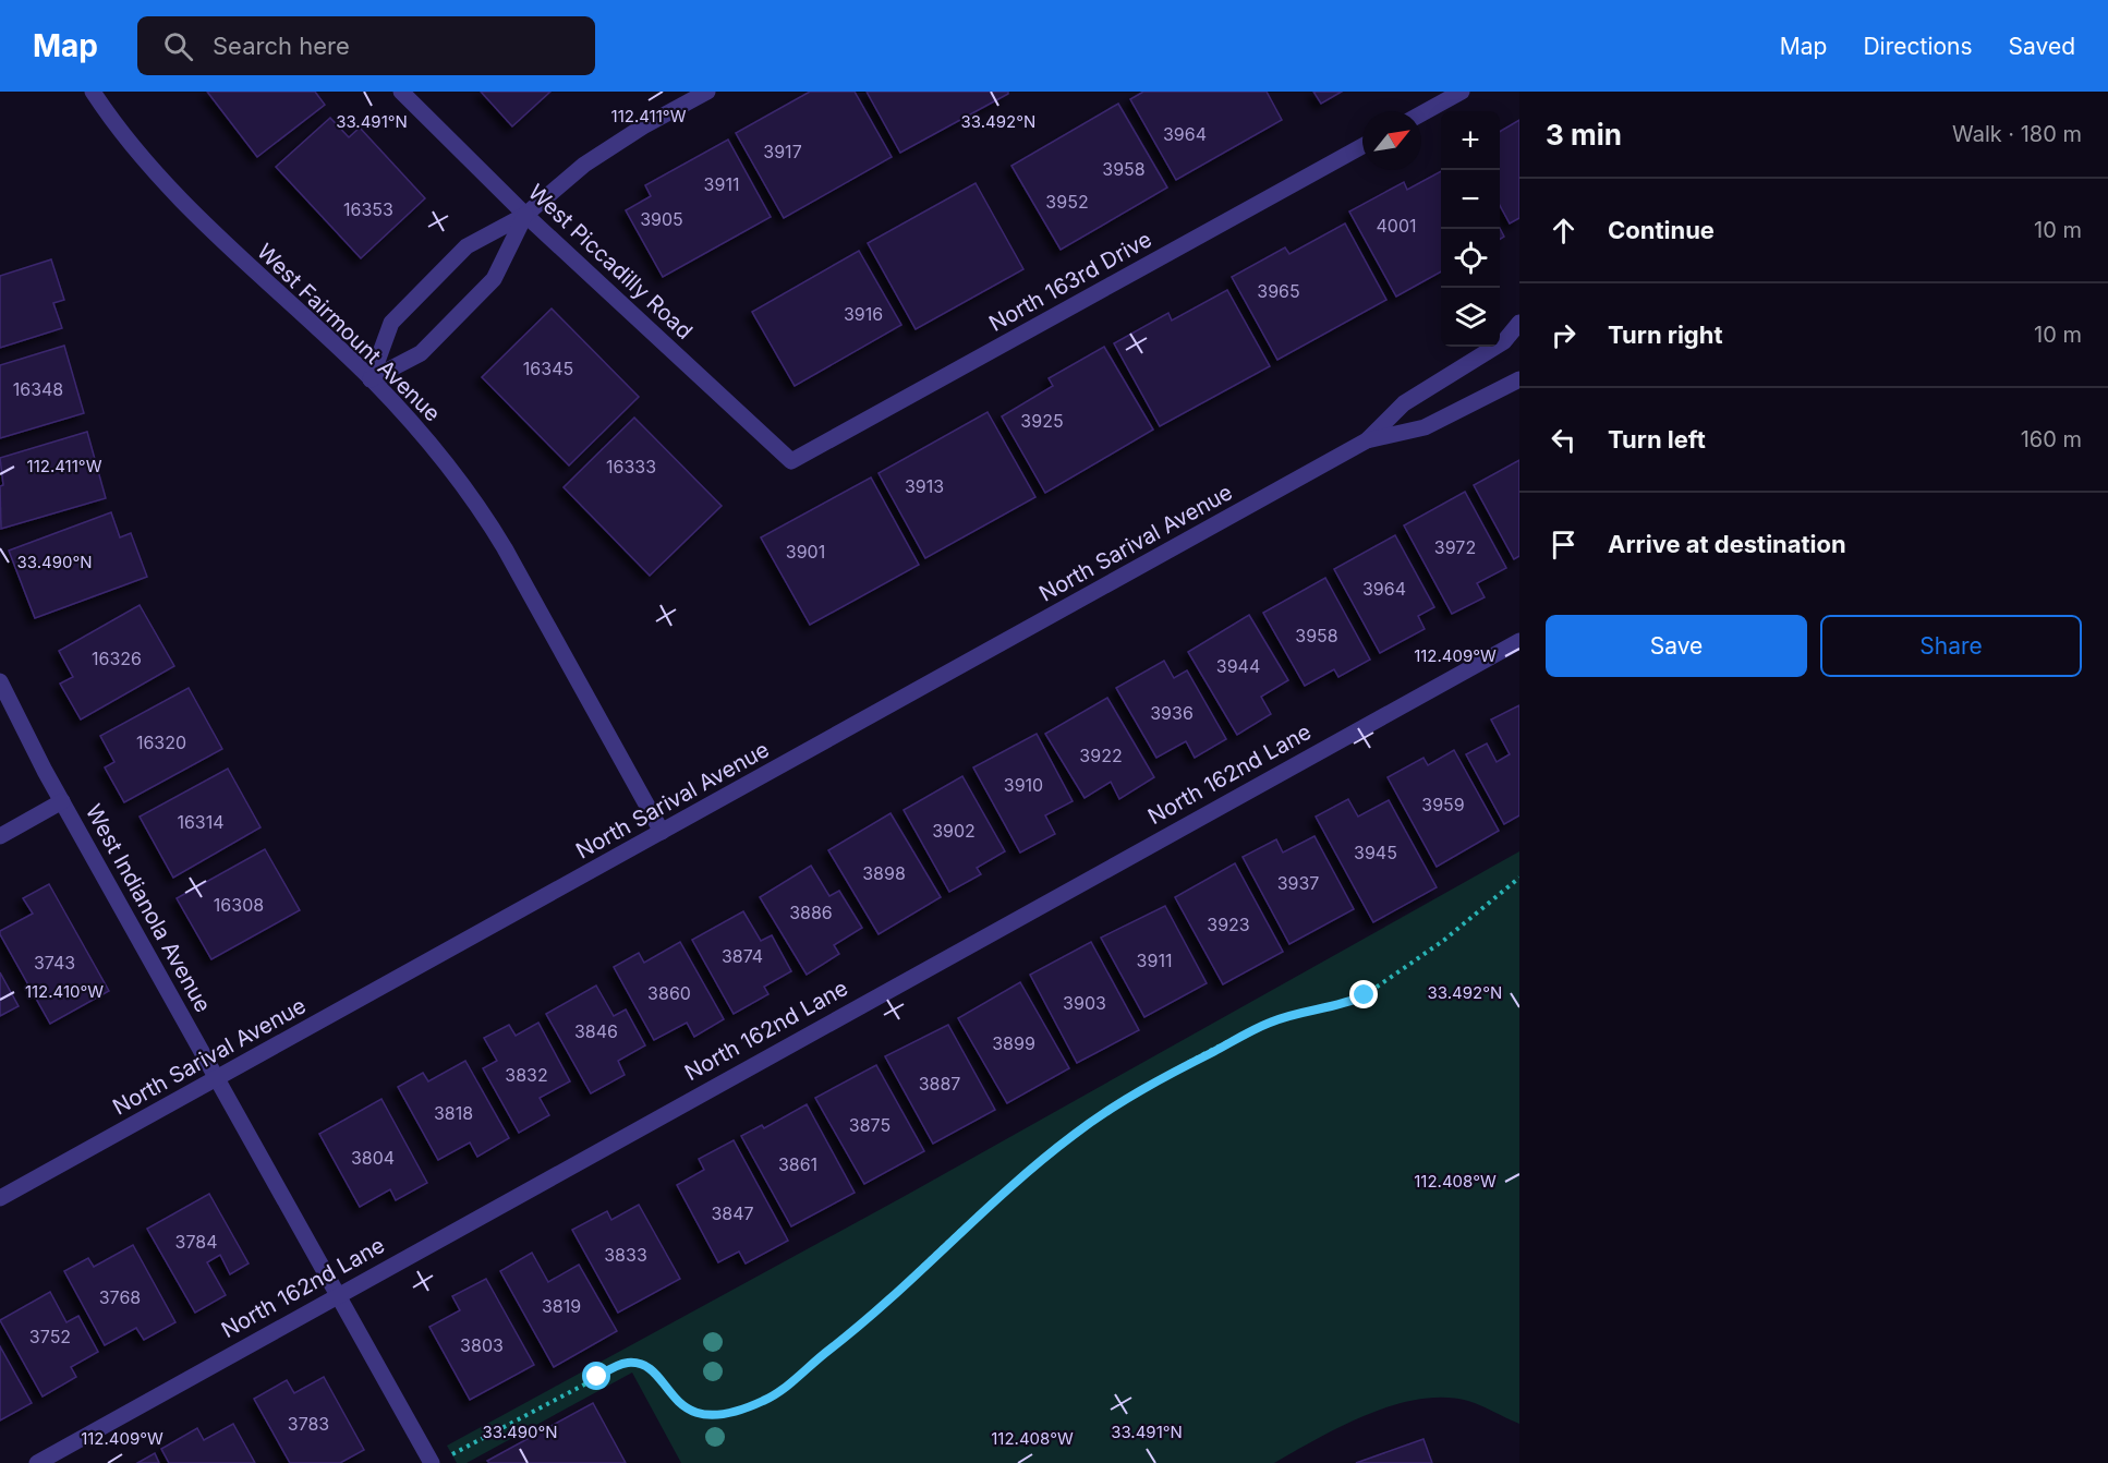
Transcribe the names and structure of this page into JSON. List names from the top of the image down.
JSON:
{
  "streets": {
    "street": [
      "West Piccadilly Road",
      "North 163rd Drive",
      "West Fairmount Avenue",
      "North Sarival Avenue",
      "North 162nd Lane",
      "West Indianola Avenue"
    ]
  },
  "crossings": [
    ["West Piccadilly Road", "North 163rd Drive"],
    ["West Fairmount Avenue", "North Sarival Avenue"],
    ["North Sarival Avenue", "West Indianola Avenue"],
    ["North 162nd Lane", "West Indianola Avenue"]
  ],
  "house_numbers": [
    "3964",
    "3917",
    "3958",
    "3911",
    "3952",
    "16353",
    "3905",
    "4001",
    "3965",
    "3916",
    "16345",
    "16348",
    "3925",
    "16333",
    "3913",
    "3972",
    "3901",
    "3964",
    "3958",
    "16326",
    "3944",
    "3936",
    "16320",
    "3922",
    "3910",
    "3959",
    "16314",
    "3902",
    "3945",
    "3898",
    "3937",
    "16308",
    "3886",
    "3923",
    "3874",
    "3911",
    "3743",
    "3860",
    "3903",
    "3846",
    "3899",
    "3832",
    "3887",
    "3818",
    "3875",
    "3804",
    "3861",
    "3847",
    "3784",
    "3833",
    "3768",
    "3819",
    "3752",
    "3803",
    "3783"
  ],
  "north": "top right",
  "page": {
    "header": "Map",
    "search": "Search here",
    "nav": ["Map", "Directions", "Saved"],
    "heading": ["3 min", "Walk · 180 m"],
    "map_buttons": ["+", "−"],
    "list": [
      ["Continue", "10 m"],
      ["Turn right", "10 m"],
      ["Turn left", "160 m"],
      "Arrive at destination"
    ],
    "buttons": ["Save", "Share"]
  },
  "coordinates": [
    "112.411°W",
    "33.491°N",
    "33.492°N",
    "33.490°N",
    "112.409°W",
    "112.410°W",
    "112.408°W"
  ]
}
